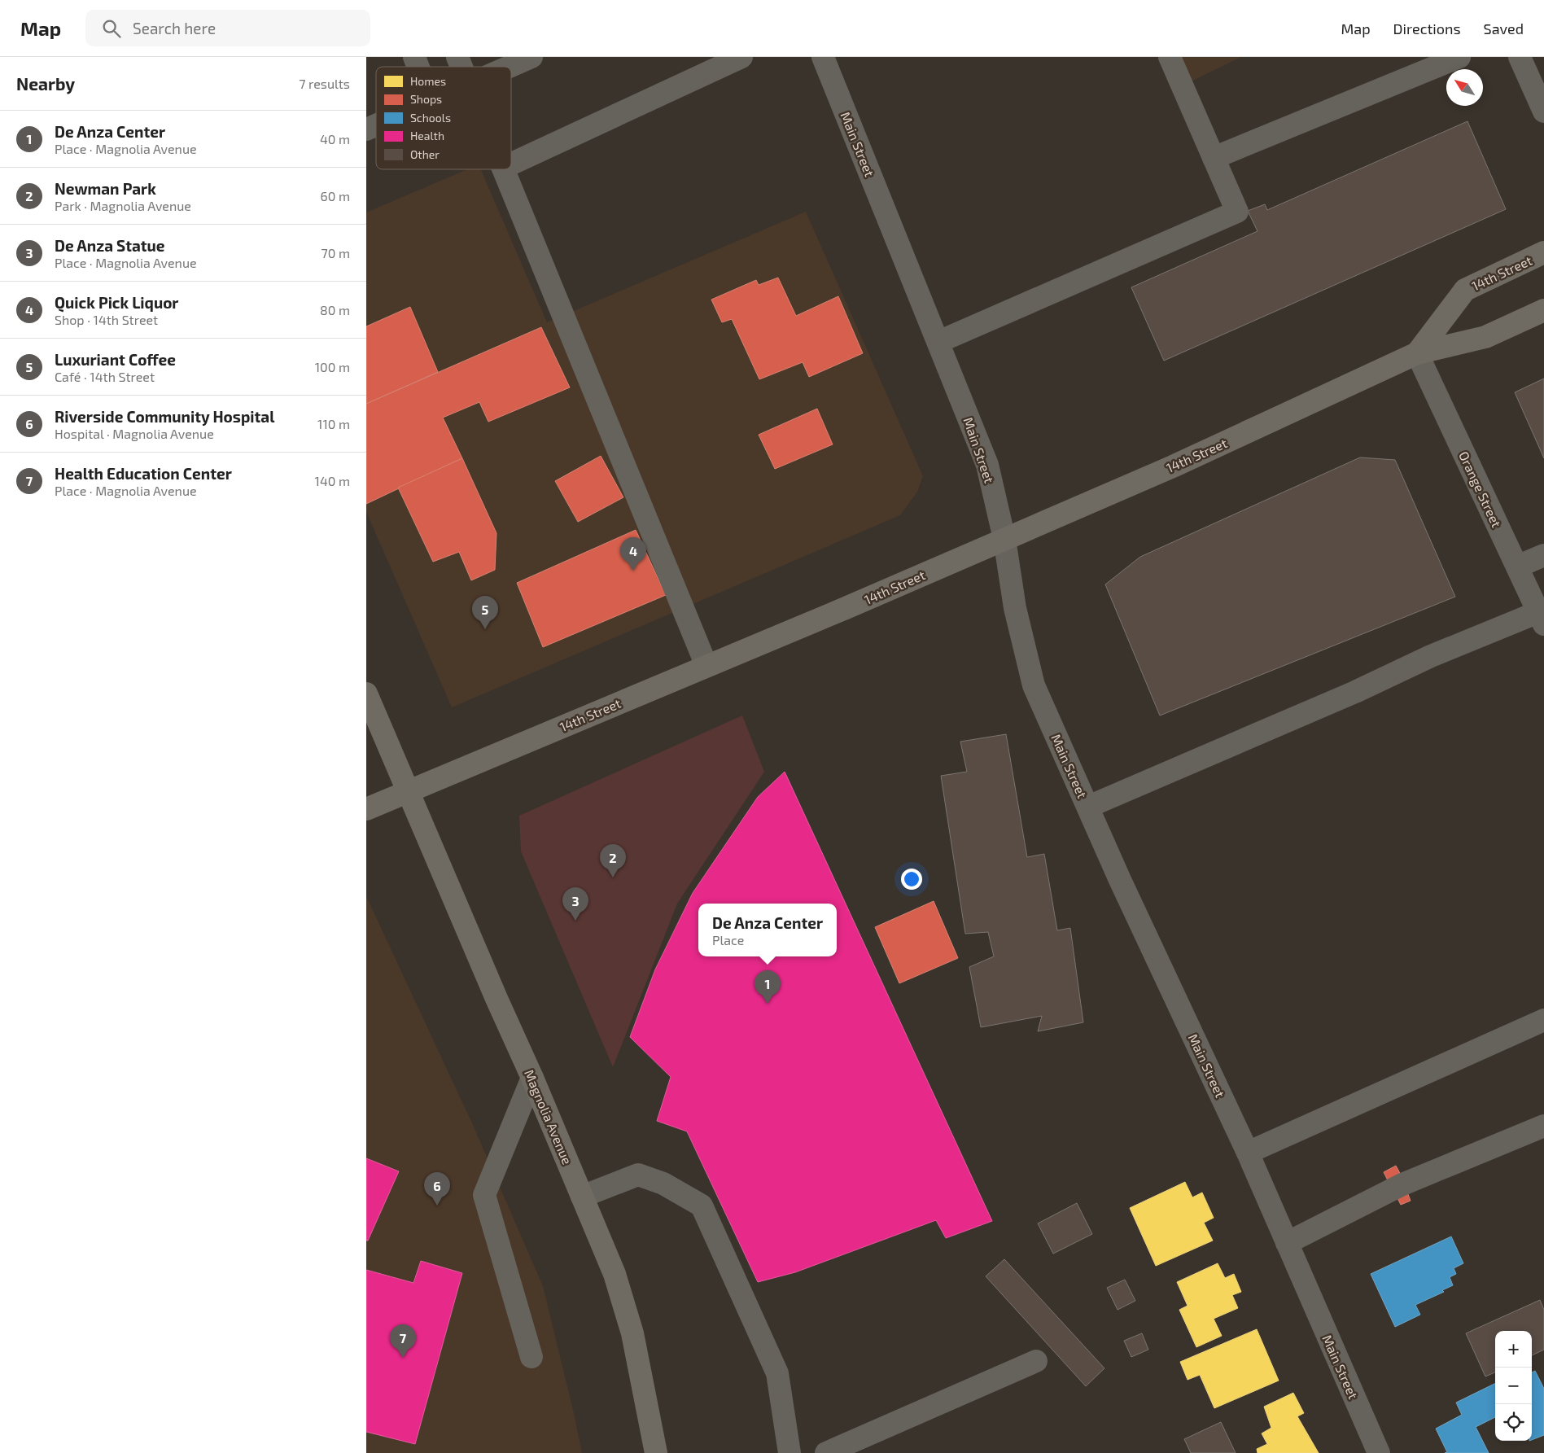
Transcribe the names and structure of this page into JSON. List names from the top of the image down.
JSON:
{
  "streets": {
    "main road": ["14th Street", "Magnolia Avenue"],
    "street": ["Main Street", "Orange Street"]
  },
  "crossings": [
    ["Main Street", "14th Street"],
    ["14th Street", "Orange Street"],
    ["14th Street", "Magnolia Avenue"]
  ],
  "legend": [
    "Homes",
    "Shops",
    "Schools",
    "Health",
    "Other"
  ],
  "north": "top left",
  "page": {
    "header": "Map",
    "search": "Search here",
    "nav": ["Map", "Directions", "Saved"],
    "heading": ["Nearby", "7 results"],
    "list": [
      {
        "mark": "1",
        "name": "De Anza Center",
        "note": "Place · Magnolia Avenue",
        "value": "40 m"
      },
      {
        "mark": "2",
        "name": "Newman Park",
        "note": "Park · Magnolia Avenue",
        "value": "60 m"
      },
      {
        "mark": "3",
        "name": "De Anza Statue",
        "note": "Place · Magnolia Avenue",
        "value": "70 m"
      },
      {
        "mark": "4",
        "name": "Quick Pick Liquor",
        "note": "Shop · 14th Street",
        "value": "80 m"
      },
      {
        "mark": "5",
        "name": "Luxuriant Coffee",
        "note": "Café · 14th Street",
        "value": "100 m"
      },
      {
        "mark": "6",
        "name": "Riverside Community Hospital",
        "note": "Hospital · Magnolia Avenue",
        "value": "110 m"
      },
      {
        "mark": "7",
        "name": "Health Education Center",
        "note": "Place · Magnolia Avenue",
        "value": "140 m"
      }
    ],
    "pins": [
      "4",
      "5",
      "2",
      "3",
      "1",
      "6",
      "7"
    ],
    "popup": ["De Anza Center", "Place"],
    "map_buttons": ["+", "−"]
  }
}
